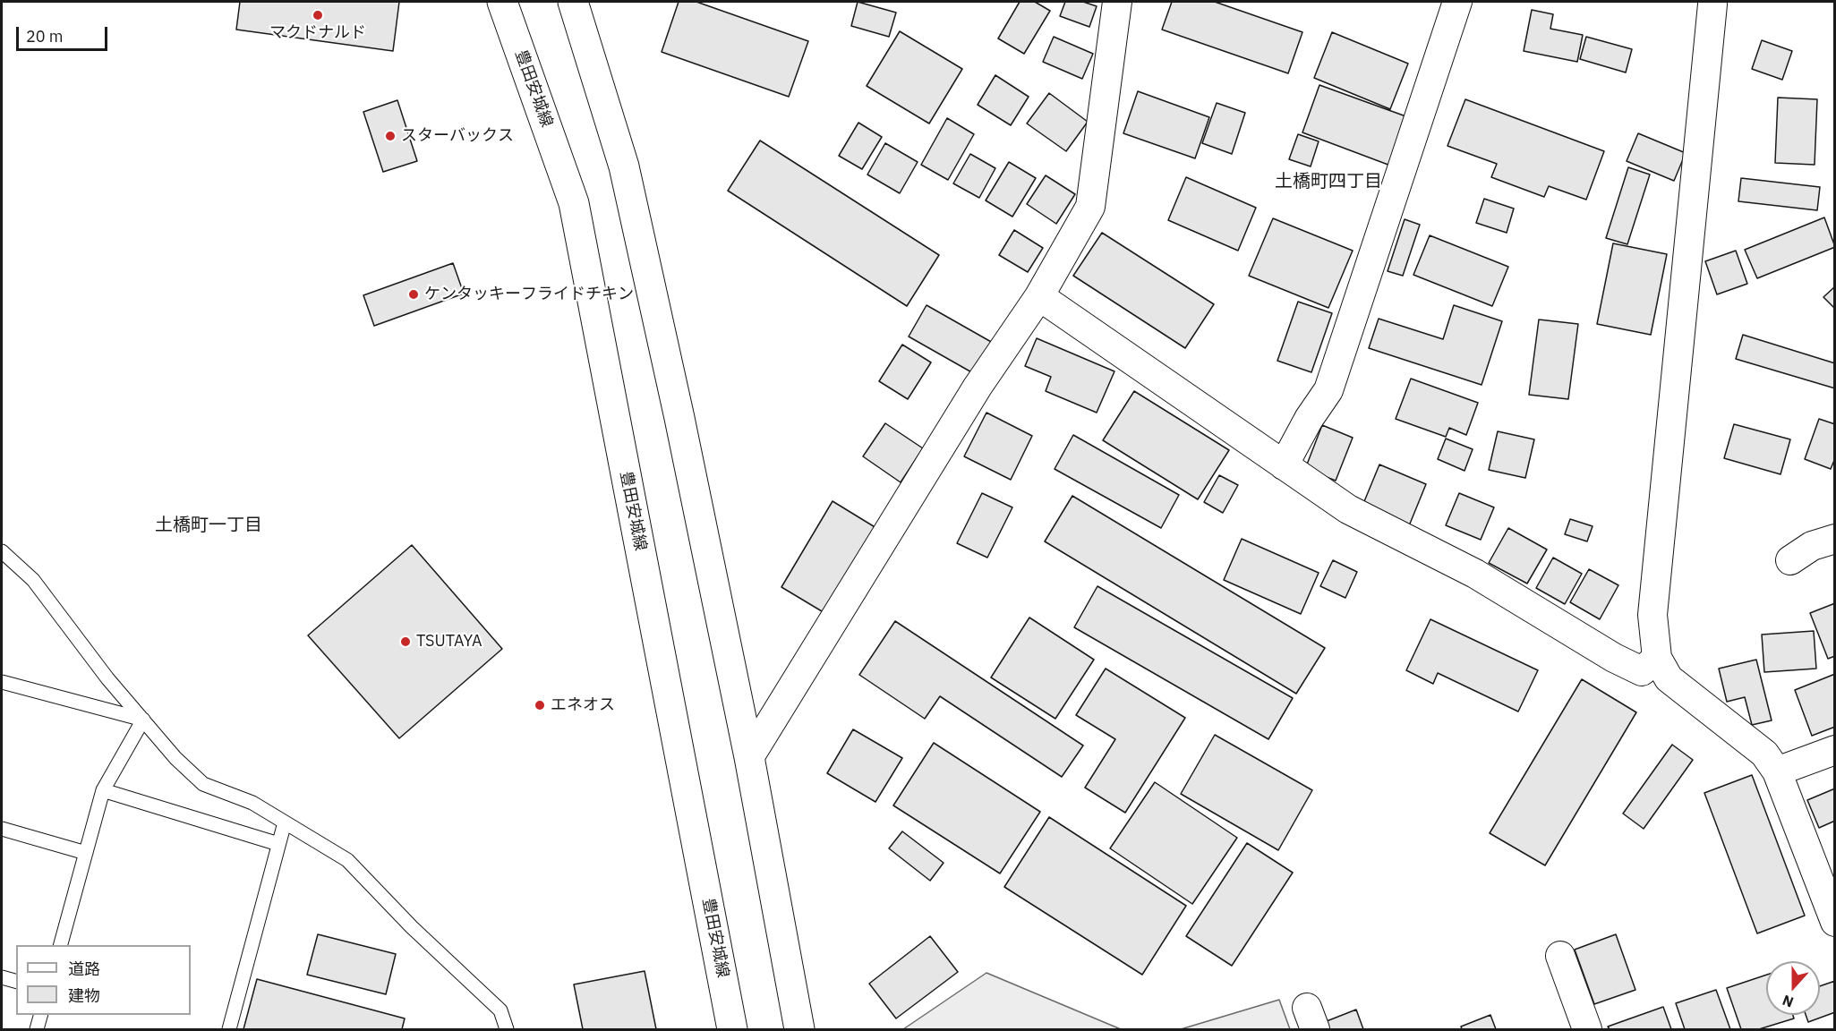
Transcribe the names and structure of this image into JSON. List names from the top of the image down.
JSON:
{
  "streets": {
    "main road": ["豊田安城線"]
  },
  "districts": ["土橋町四丁目", "土橋町一丁目"],
  "places": [
    "マクドナルド",
    "スターバックス",
    "ケンタッキーフライドチキン",
    "TSUTAYA",
    "エネオス"
  ],
  "legend": ["道路", "建物"],
  "scale_bar": "20 m",
  "north": "bottom"
}
